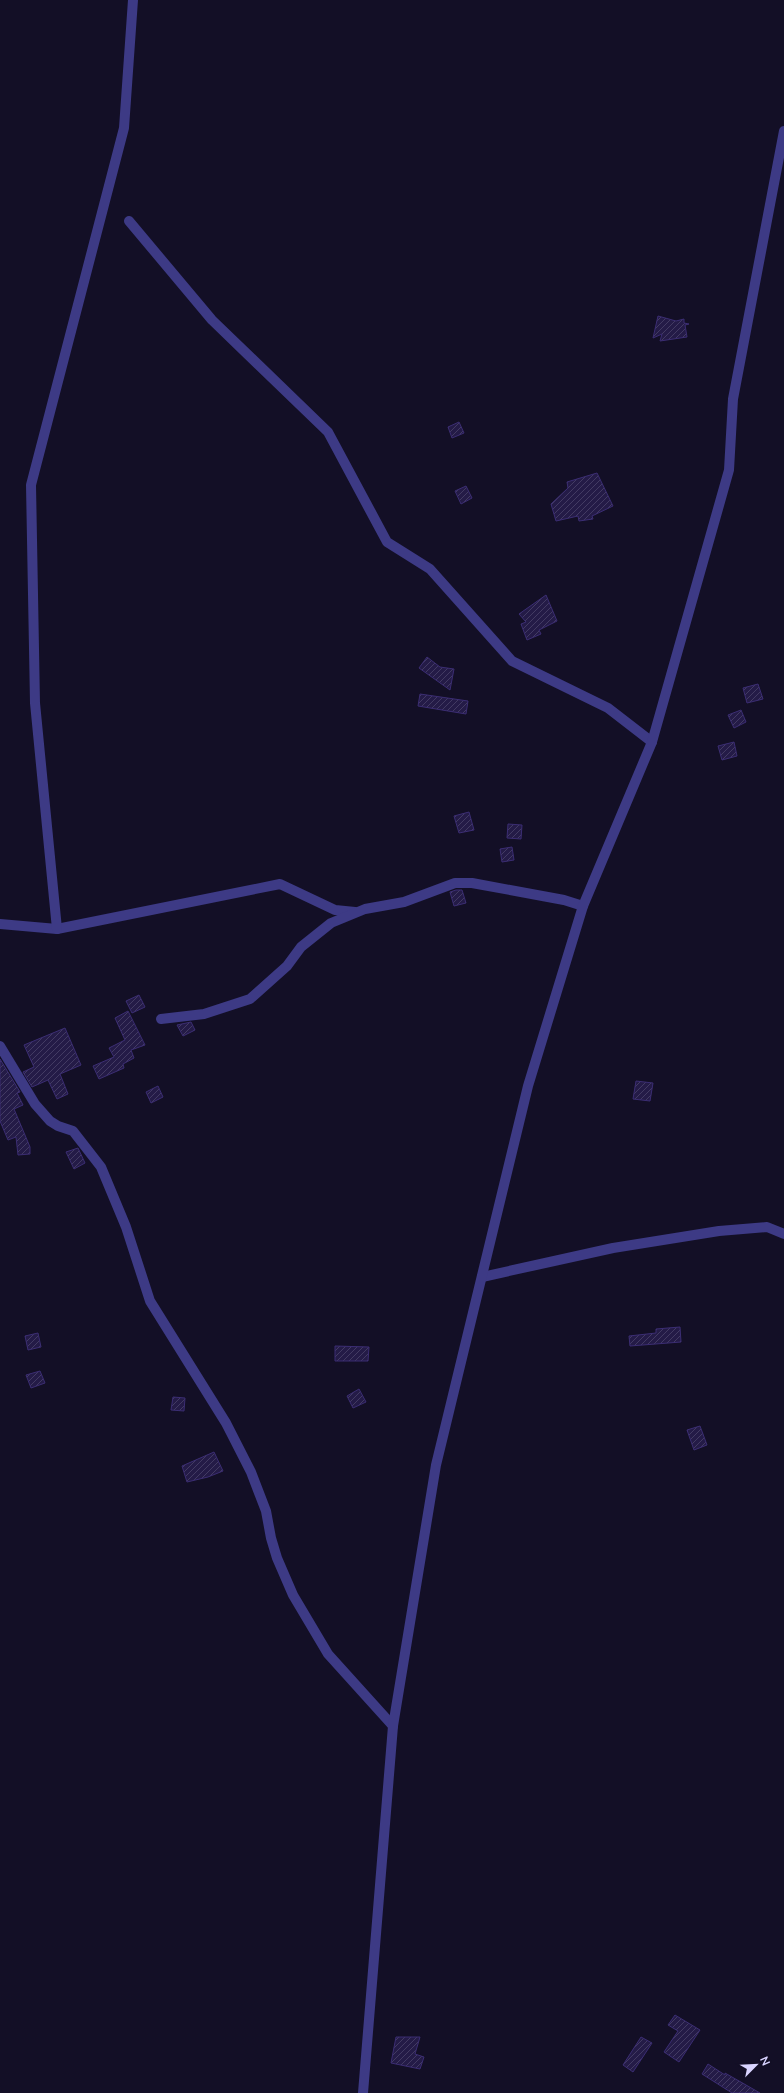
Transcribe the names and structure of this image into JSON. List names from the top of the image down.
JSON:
{
  "north": "top right"
}
